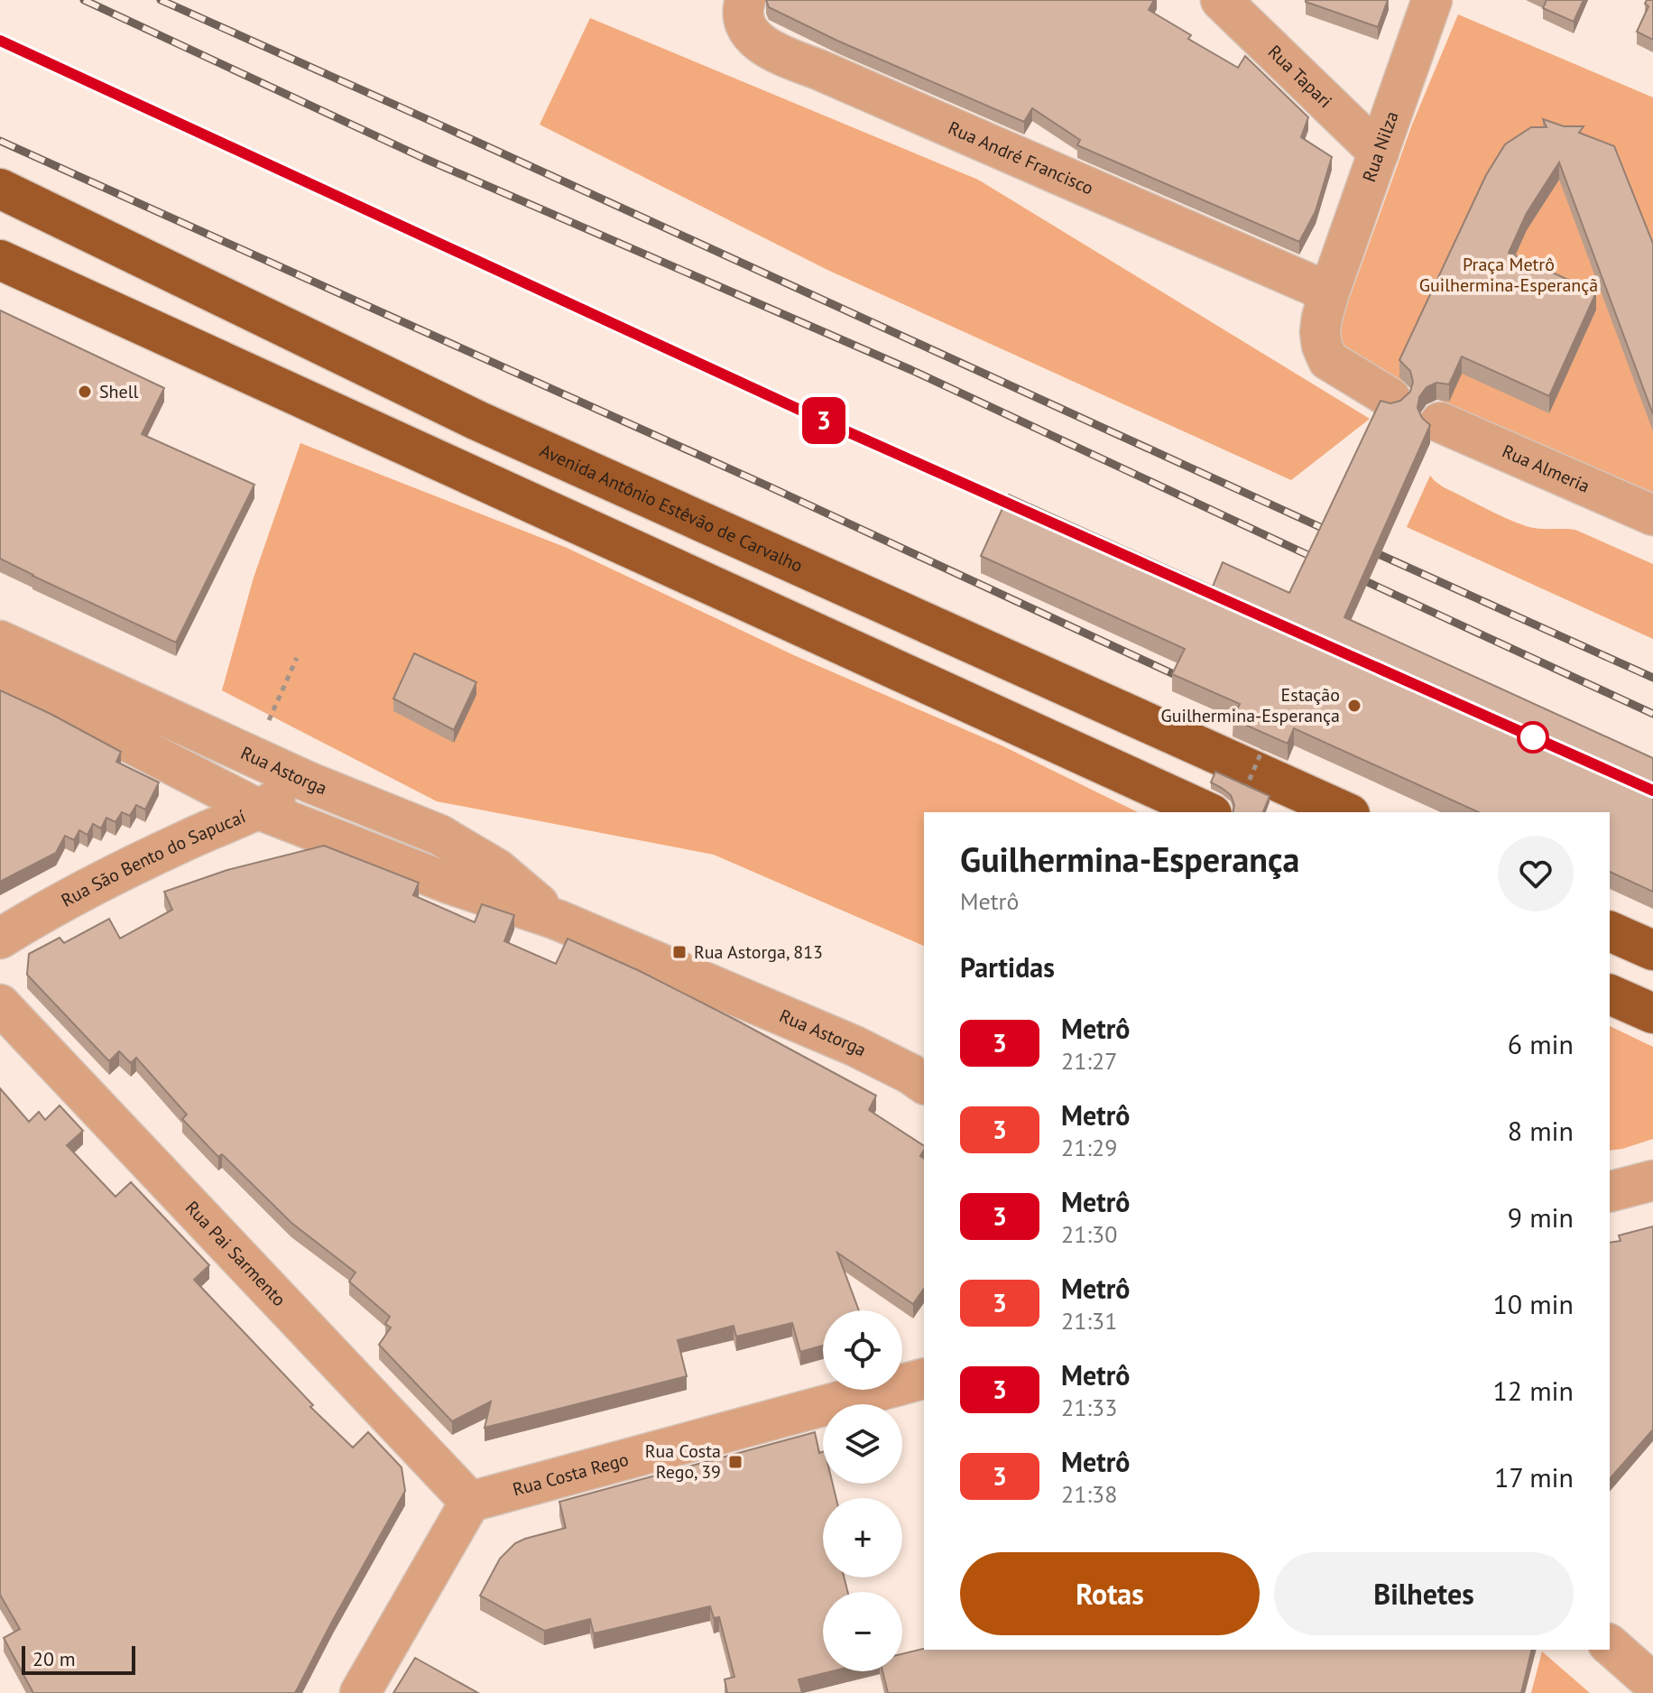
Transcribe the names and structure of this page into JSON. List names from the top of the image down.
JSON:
{
  "streets": {
    "highway": ["Avenida Antônio Estêvão de Carvalho"],
    "street": [
      "Rua Tapari",
      "Rua Nilza",
      "Rua André Francisco",
      "Rua Almeria",
      "Rua Astorga",
      "Rua São Bento do Sapucaí",
      "Rua Pai Sarmento",
      "Rua Costa Rego"
    ]
  },
  "crossings": [
    ["Rua Tapari", "Rua Nilza"],
    ["Rua Nilza", "Rua André Francisco"],
    ["Rua Astorga", "Rua São Bento do Sapucaí"],
    ["Rua Pai Sarmento", "Rua Costa Rego"]
  ],
  "parks": ["Praça Metrô Guilhermina-Esperançã"],
  "places": {
    "other": ["Shell", "Estação Guilhermina-Esperança"],
    "transit": ["Rua Astorga, 813", "Rua Costa Rego, 39"]
  },
  "lines": ["metro line 3"],
  "scale_bar": "20 m",
  "page": {
    "on_map": "3",
    "heading": [
      ["Guilhermina-Esperança", "Metrô"],
      "Partidas"
    ],
    "list": [
      {
        "mark": "3",
        "name": "Metrô",
        "note": "21:27",
        "value": "6 min"
      },
      {
        "mark": "3",
        "name": "Metrô",
        "note": "21:29",
        "value": "8 min"
      },
      {
        "mark": "3",
        "name": "Metrô",
        "note": "21:30",
        "value": "9 min"
      },
      {
        "mark": "3",
        "name": "Metrô",
        "note": "21:31",
        "value": "10 min"
      },
      {
        "mark": "3",
        "name": "Metrô",
        "note": "21:33",
        "value": "12 min"
      },
      {
        "mark": "3",
        "name": "Metrô",
        "note": "21:38",
        "value": "17 min"
      }
    ],
    "map_buttons": ["+", "−"],
    "buttons": ["Rotas", "Bilhetes"],
    "scale": "20 m"
  }
}
